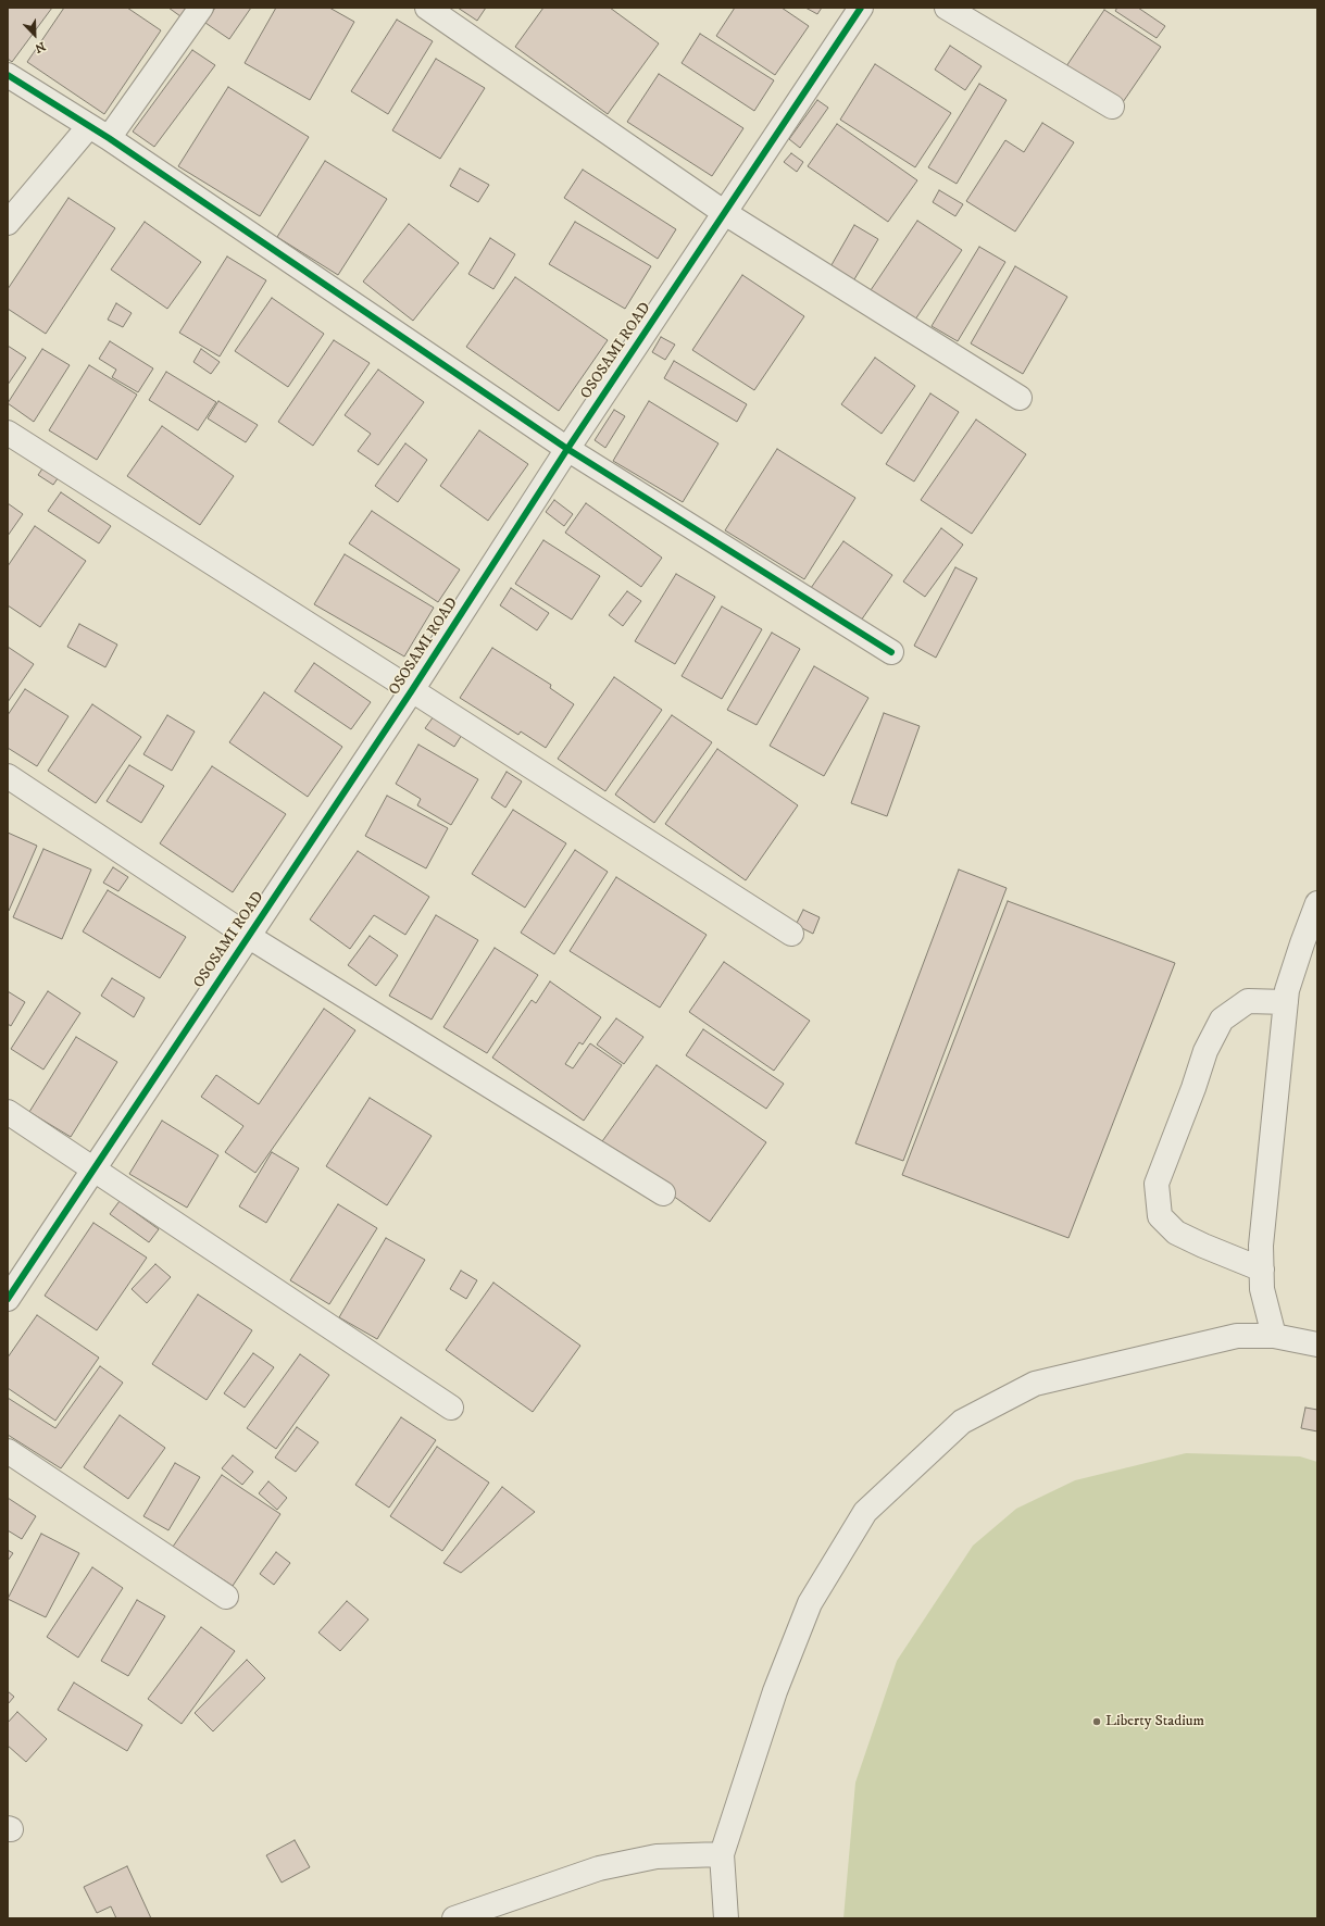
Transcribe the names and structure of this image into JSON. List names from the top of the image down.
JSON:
{
  "streets": {
    "street": ["OSOSAMI ROAD"]
  },
  "places": ["Liberty Stadium"],
  "north": "bottom right"
}
